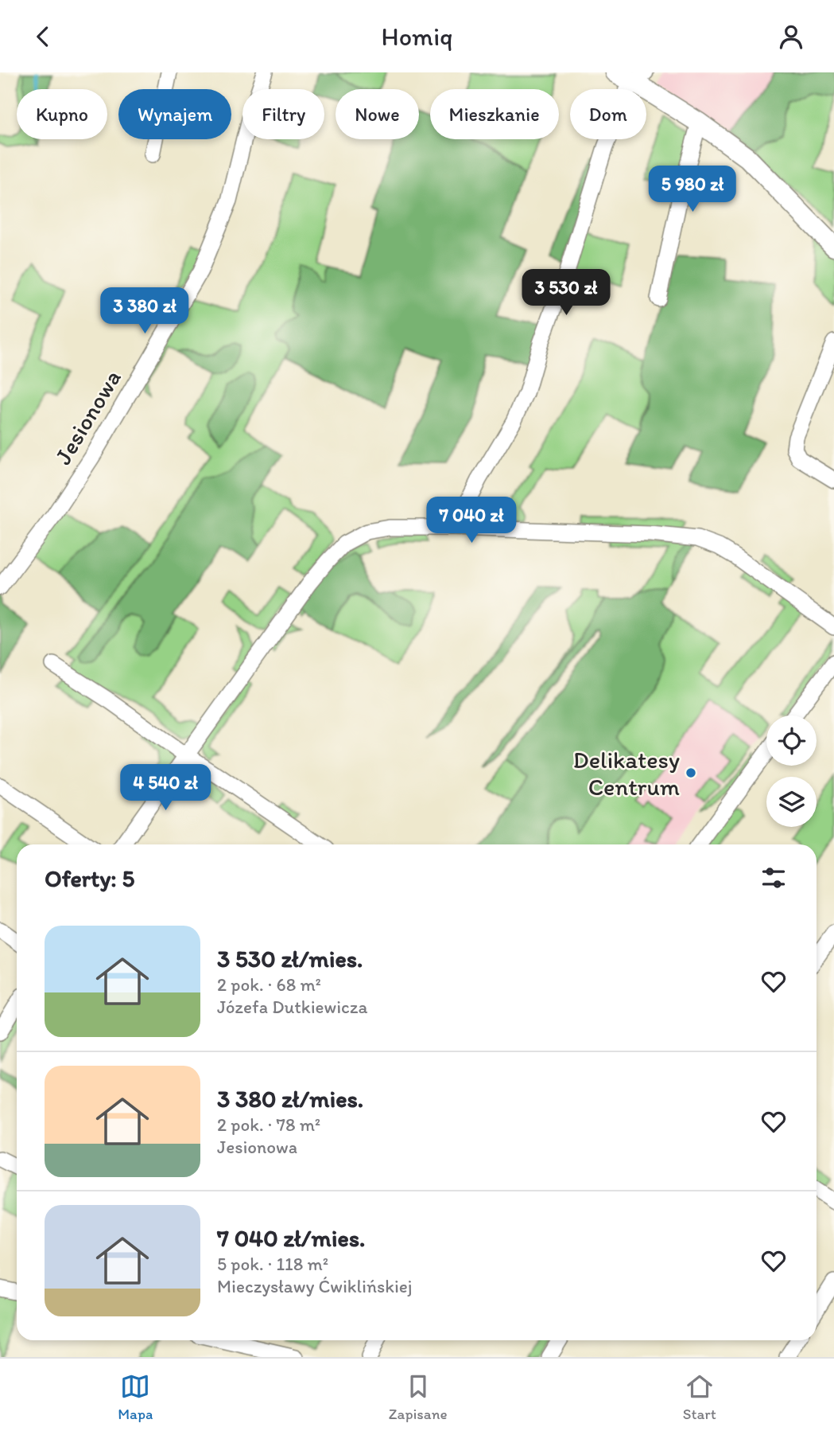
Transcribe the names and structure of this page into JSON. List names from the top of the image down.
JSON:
{
  "streets": {
    "street": ["Jesionowa"]
  },
  "places": ["Delikatesy Centrum"],
  "page": {
    "header": "Homiq",
    "chip": [
      "Kupno",
      "Wynajem",
      "Filtry",
      "Nowe",
      "Mieszkanie",
      "Dom"
    ],
    "price": [
      "5 980 zł",
      "3 530 zł",
      "3 380 zł",
      "7 040 zł",
      "4 540 zł"
    ],
    "heading": "Oferty: 5",
    "list": [
      {
        "name": "3 530 zł/mies.",
        "note": "2 pok. · 68 m² · Józefa Dutkiewicza"
      },
      {
        "name": "3 380 zł/mies.",
        "note": "2 pok. · 78 m² · Jesionowa"
      },
      {
        "name": "7 040 zł/mies.",
        "note": "5 pok. · 118 m² · Mieczysławy Ćwiklińskiej"
      }
    ],
    "tabs": ["Mapa", "Zapisane", "Start"]
  }
}
